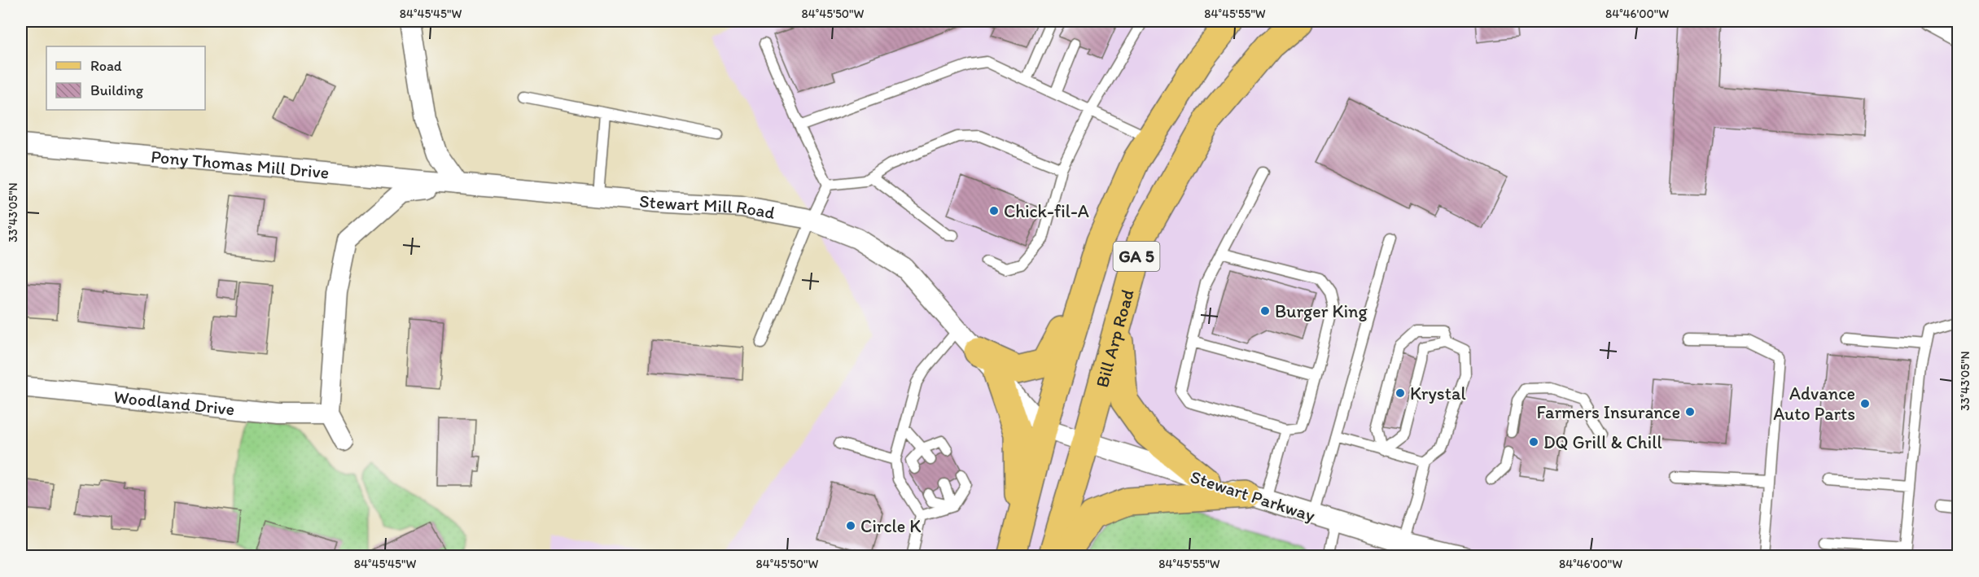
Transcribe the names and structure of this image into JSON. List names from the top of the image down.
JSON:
{
  "streets": {
    "main road": ["GA 5", "Bill Arp Road"],
    "street": [
      "Pony Thomas Mill Drive",
      "Stewart Mill Road",
      "Woodland Drive",
      "Stewart Parkway"
    ]
  },
  "crossings": [
    ["Pony Thomas Mill Drive", "Stewart Mill Road"],
    ["Stewart Mill Road", "GA 5"],
    ["Stewart Mill Road", "Stewart Parkway"],
    ["GA 5", "Stewart Parkway"],
    ["Bill Arp Road", "Stewart Parkway"]
  ],
  "places": [
    "Chick-fil-A",
    "Burger King",
    "Krystal",
    "Advance Auto Parts",
    "Farmers Insurance",
    "DQ Grill & Chill",
    "Circle K"
  ],
  "legend": ["Road", "Building"],
  "coordinates": [
    "84°45'45\"W",
    "84°45'50\"W",
    "84°45'55\"W",
    "84°46'00\"W",
    "33°43'05\"N"
  ]
}
